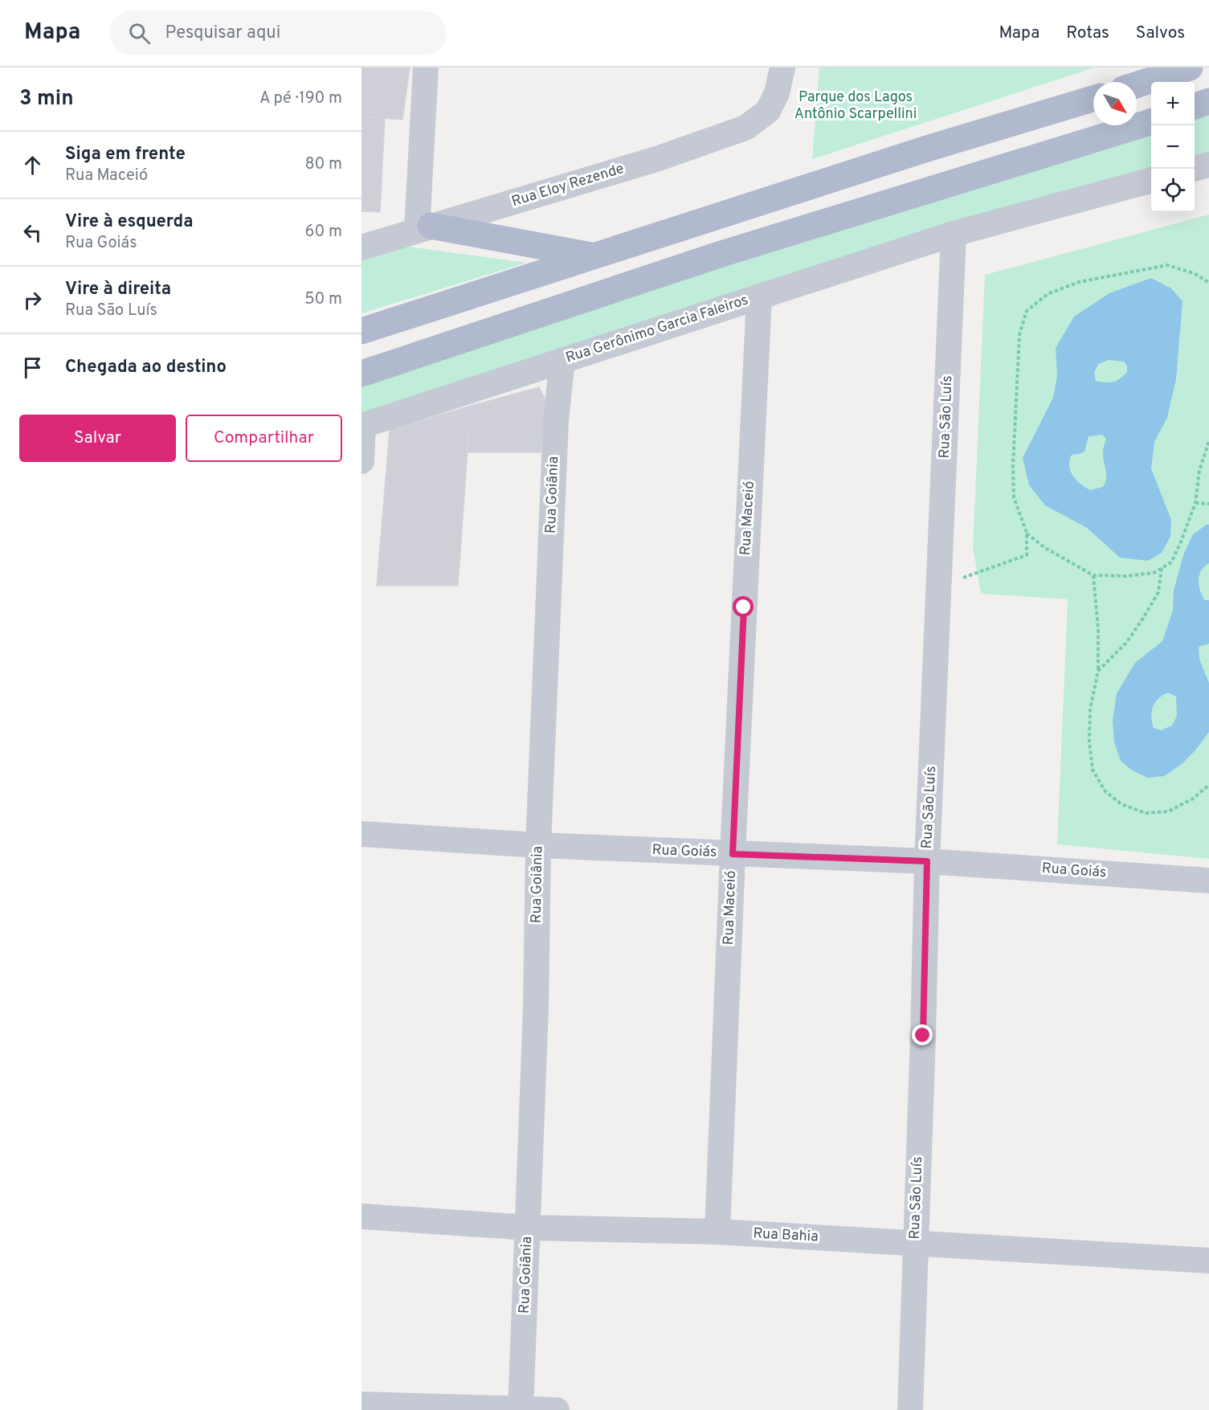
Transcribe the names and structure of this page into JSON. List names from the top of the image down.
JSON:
{
  "streets": {
    "street": [
      "Rua Eloy Rezende",
      "Rua Gerônimo Garcia Faleiros",
      "Rua São Luís",
      "Rua Goiânia",
      "Rua Maceió",
      "Rua Goiás",
      "Rua Bahia"
    ]
  },
  "crossings": [
    ["Rua Gerônimo Garcia Faleiros", "Rua São Luís"],
    ["Rua Gerônimo Garcia Faleiros", "Rua Goiânia"],
    ["Rua Gerônimo Garcia Faleiros", "Rua Maceió"],
    ["Rua São Luís", "Rua Goiás"],
    ["Rua São Luís", "Rua Bahia"],
    ["Rua Goiânia", "Rua Goiás"],
    ["Rua Goiânia", "Rua Bahia"],
    ["Rua Maceió", "Rua Goiás"],
    ["Rua Maceió", "Rua Bahia"]
  ],
  "parks": ["Parque dos Lagos Antônio Scarpellini"],
  "north": "bottom right",
  "page": {
    "header": "Mapa",
    "search": "Pesquisar aqui",
    "nav": ["Mapa", "Rotas", "Salvos"],
    "heading": ["3 min", "A pé · 190 m"],
    "map_buttons": ["+", "−"],
    "list": [
      ["Siga em frente", "Rua Maceió", "80 m"],
      ["Vire à esquerda", "Rua Goiás", "60 m"],
      ["Vire à direita", "Rua São Luís", "50 m"],
      "Chegada ao destino"
    ],
    "buttons": ["Salvar", "Compartilhar"]
  }
}
